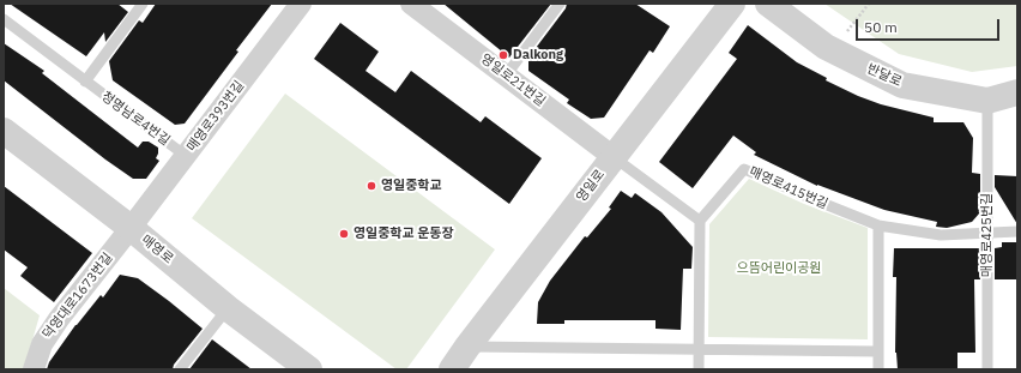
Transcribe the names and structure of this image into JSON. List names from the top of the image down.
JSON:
{
  "streets": {
    "street": [
      "반달로",
      "영일로21번길",
      "매영로393번길",
      "영일로",
      "매영로",
      "덕영대로1673번길"
    ],
    "lane": ["청명남로4번길", "매영로415번길", "매영로425번길"]
  },
  "crossings": [
    ["반달로", "매영로425번길"],
    ["영일로21번길", "영일로"],
    ["매영로393번길", "청명남로4번길"],
    ["매영로393번길", "매영로"],
    ["매영로393번길", "덕영대로1673번길"],
    ["매영로415번길", "매영로425번길"],
    ["매영로", "덕영대로1673번길"]
  ],
  "parks": ["으뜸어린이공원"],
  "places": ["Dalkong", "영일중학교", "영일중학교 운동장"],
  "scale_bar": "50 m"
}
